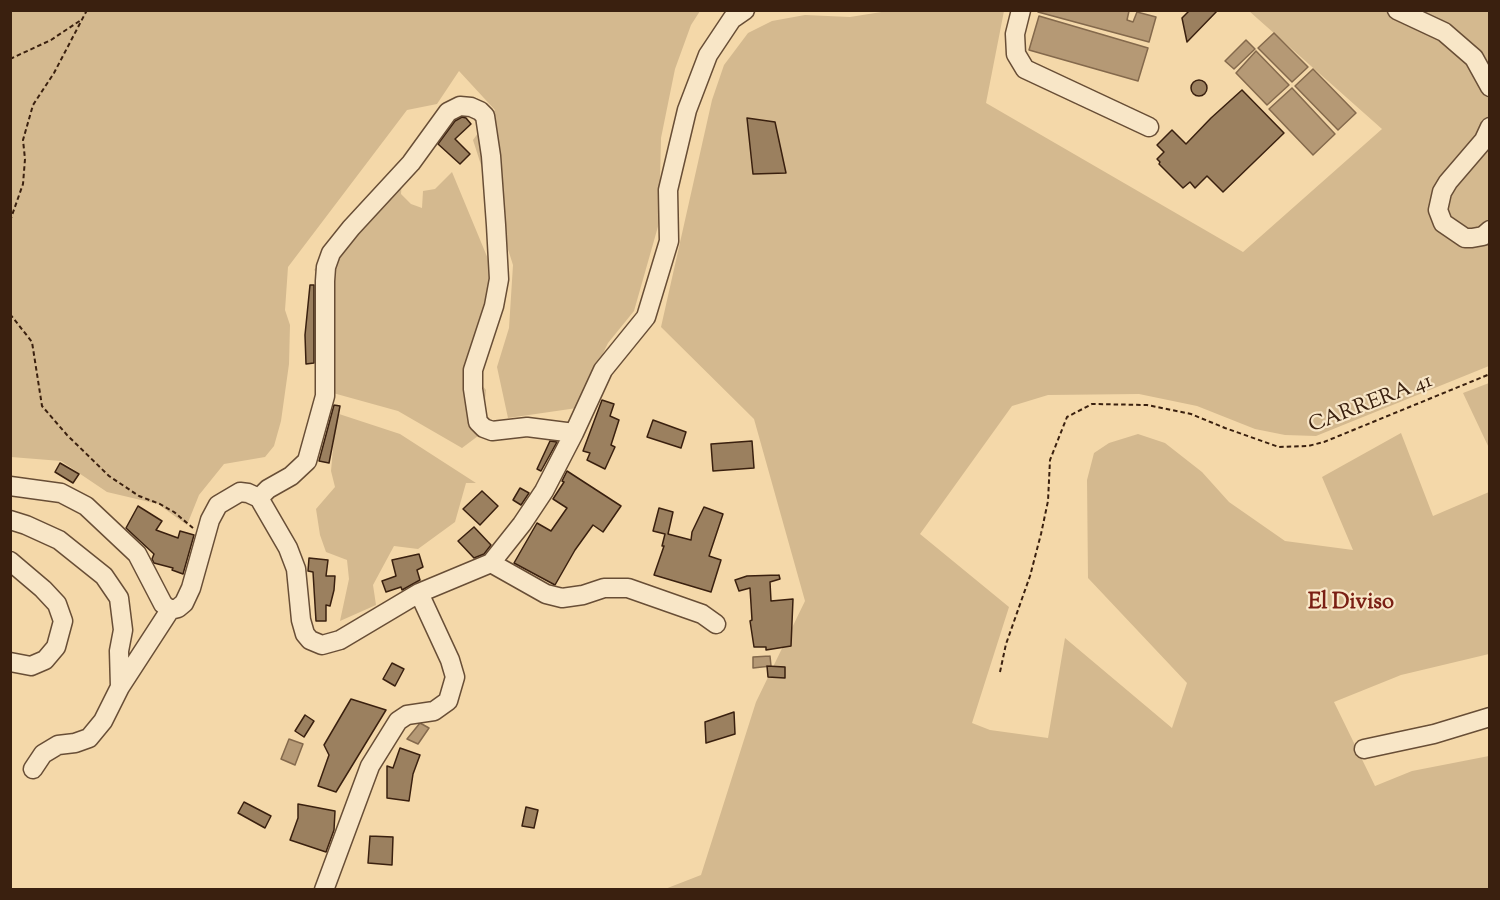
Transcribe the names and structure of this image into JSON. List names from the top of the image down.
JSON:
{
  "streets": {
    "path": ["CARRERA 41"]
  },
  "districts": ["El Diviso"]
}
